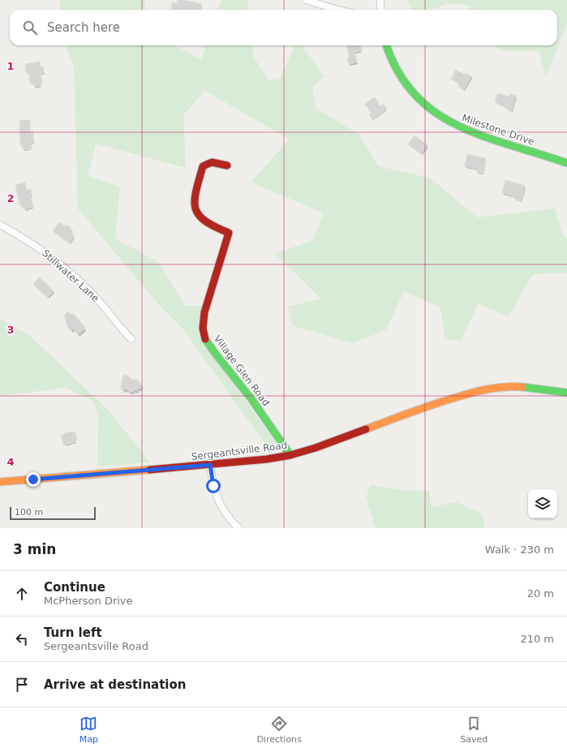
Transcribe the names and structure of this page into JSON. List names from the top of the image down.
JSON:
{
  "streets": {
    "street": [
      "Milestone Drive",
      "Stillwater Lane",
      "Village Glen Road",
      "Sergeantsville Road"
    ]
  },
  "crossings": [
    ["Village Glen Road", "Sergeantsville Road"]
  ],
  "scale_bar": "100 m",
  "page": {
    "search": "Search here",
    "scale": "100 m",
    "heading": ["3 min", "Walk · 230 m"],
    "list": [
      ["Continue", "McPherson Drive", "20 m"],
      ["Turn left", "Sergeantsville Road", "210 m"],
      "Arrive at destination"
    ],
    "nav": ["Map", "Directions", "Saved"]
  },
  "grid": {
    "rows": [
      "1",
      "2",
      "3",
      "4"
    ]
  }
}
